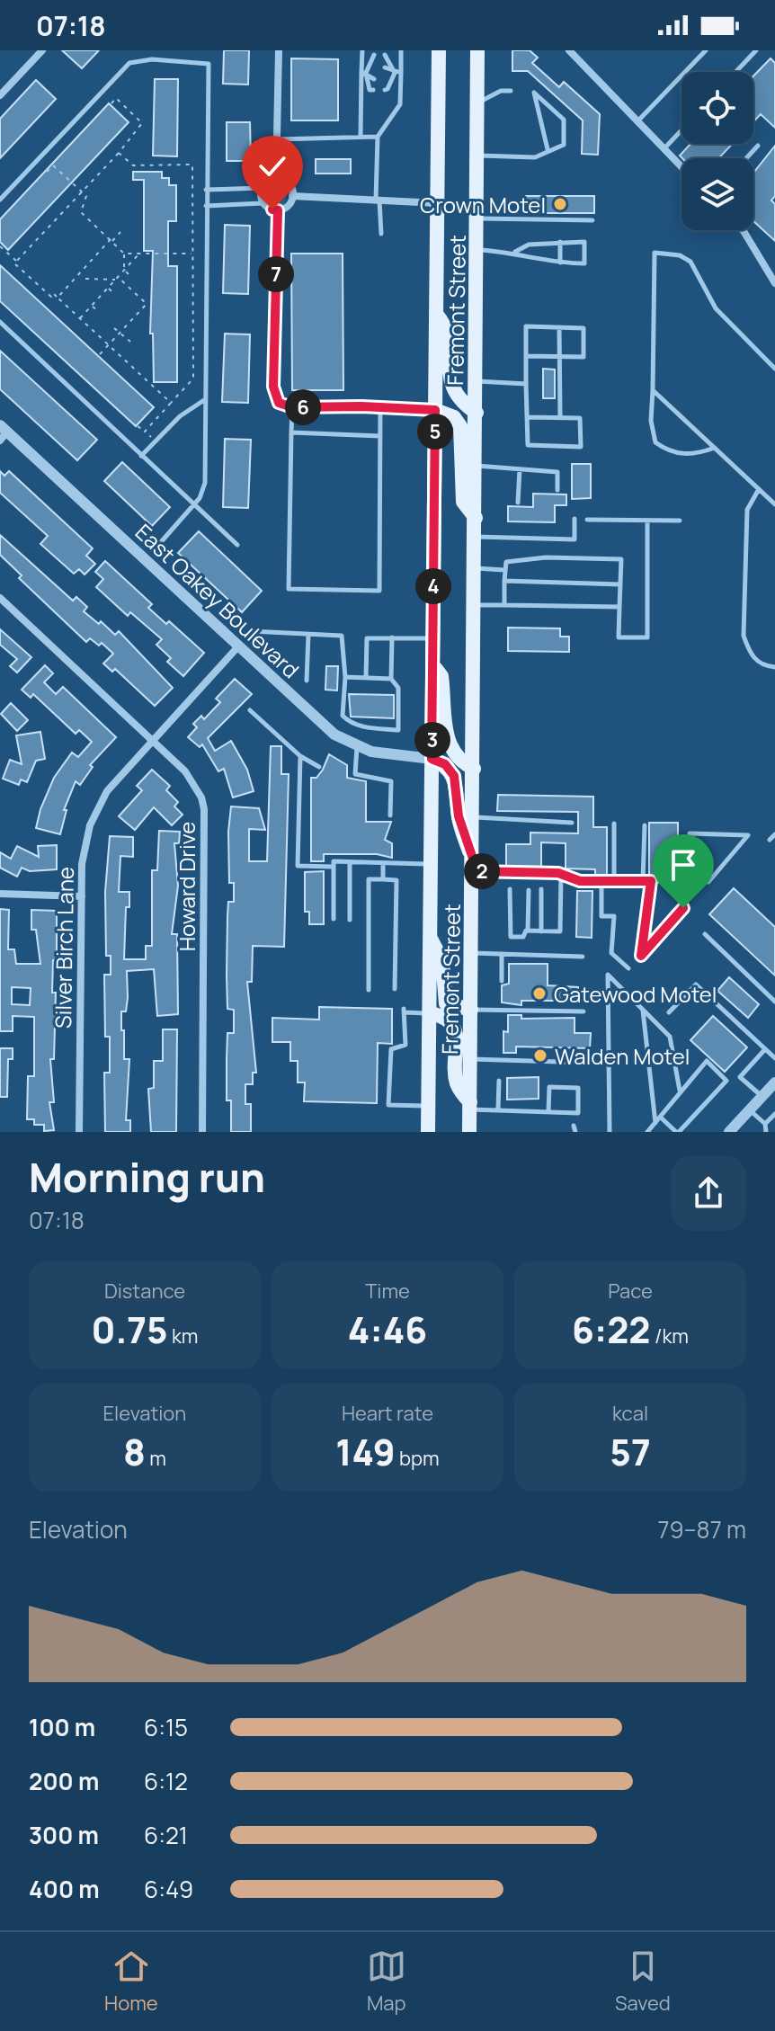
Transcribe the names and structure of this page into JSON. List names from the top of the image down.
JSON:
{
  "streets": {
    "main road": ["Fremont Street"],
    "street": ["East Oakey Boulevard", "Howard Drive", "Silver Birch Lane"]
  },
  "crossings": [
    ["Fremont Street", "East Oakey Boulevard"],
    ["East Oakey Boulevard", "Silver Birch Lane"],
    ["Howard Drive", "Silver Birch Lane"]
  ],
  "places": ["Crown Motel", "Gatewood Motel", "Walden Motel"],
  "page": {
    "status": "07:18",
    "pins": [
      "7",
      "6",
      "5",
      "4",
      "3",
      "2"
    ],
    "heading": ["Morning run", "07:18"],
    "stats": [
      ["Distance", "0.75 km"],
      ["Time", "4:46"],
      ["Pace", "6:22 /km"],
      ["Elevation", "8 m"],
      ["Heart rate", "149 bpm"],
      ["kcal", "57"]
    ],
    "chart": ["Elevation", "79–87 m"],
    "list": [
      {
        "name": "100 m",
        "note": "6:15"
      },
      {
        "name": "200 m",
        "note": "6:12"
      },
      {
        "name": "300 m",
        "note": "6:21"
      },
      {
        "name": "400 m",
        "note": "6:49"
      }
    ],
    "tabs": ["Home", "Map", "Saved"]
  }
}
